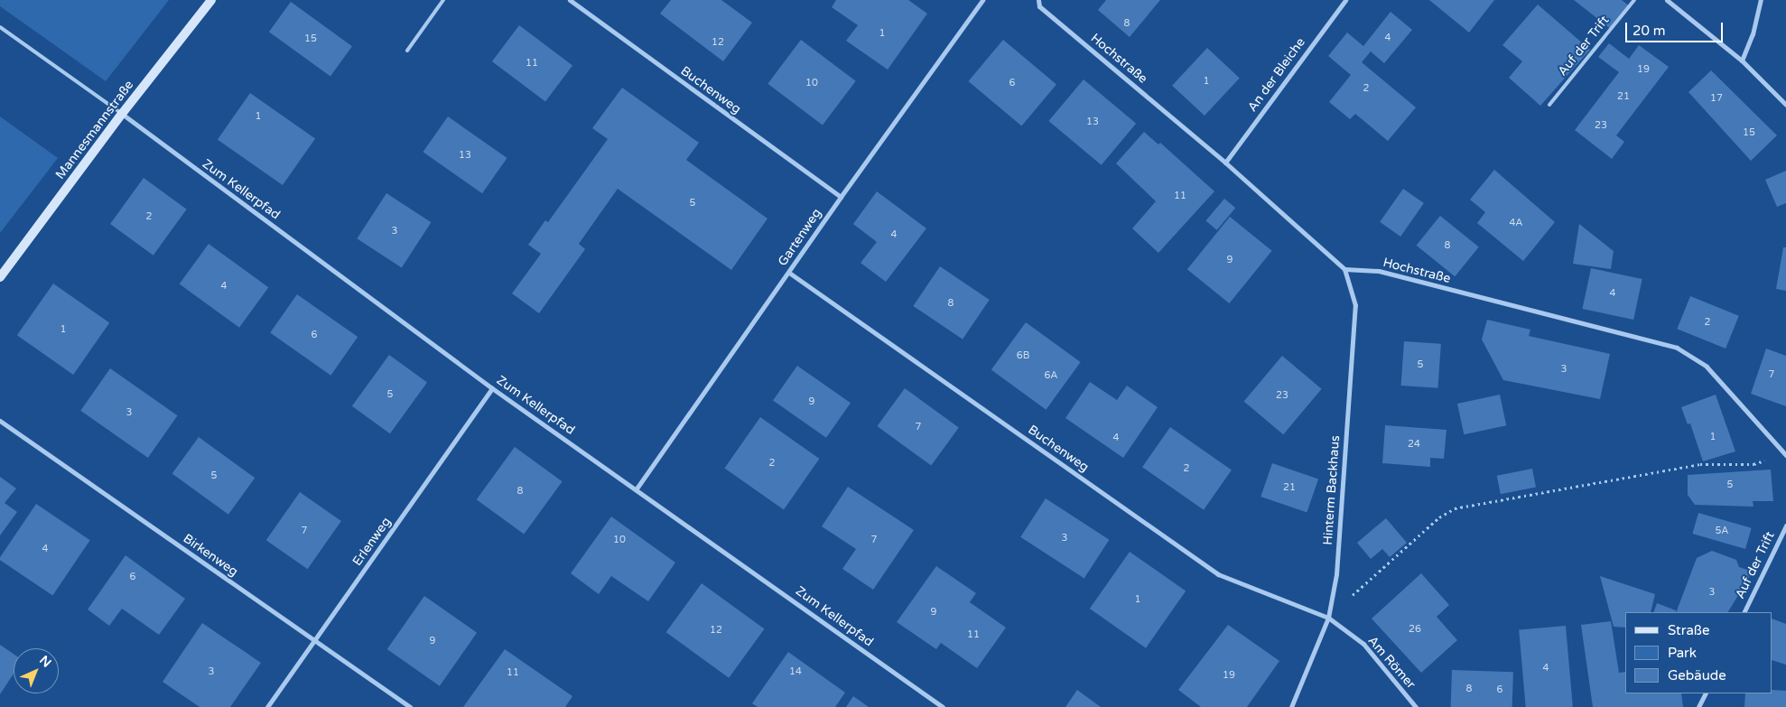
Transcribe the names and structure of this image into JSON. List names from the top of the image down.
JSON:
{
  "streets": {
    "street": [
      "Auf der Trift",
      "Hochstraße",
      "An der Bleiche",
      "Buchenweg",
      "Mannesmannstraße",
      "Zum Kellerpfad",
      "Gartenweg",
      "Hinterm Backhaus",
      "Erlenweg",
      "Birkenweg",
      "Am Römer"
    ]
  },
  "crossings": [
    ["Hochstraße", "An der Bleiche"],
    ["Hochstraße", "Hinterm Backhaus"],
    ["Buchenweg", "Gartenweg"],
    ["Buchenweg", "Hinterm Backhaus"],
    ["Buchenweg", "Am Römer"],
    ["Mannesmannstraße", "Zum Kellerpfad"],
    ["Zum Kellerpfad", "Gartenweg"],
    ["Zum Kellerpfad", "Erlenweg"],
    ["Hinterm Backhaus", "Am Römer"],
    ["Erlenweg", "Birkenweg"]
  ],
  "house_numbers": [
    "8",
    "1",
    "4",
    "15",
    "12",
    "11",
    "19",
    "1",
    "10",
    "6",
    "2",
    "21",
    "17",
    "1",
    "13",
    "23",
    "15",
    "13",
    "11",
    "5",
    "2",
    "4A",
    "3",
    "4",
    "8",
    "9",
    "4",
    "4",
    "8",
    "2",
    "1",
    "6",
    "6B",
    "5",
    "3",
    "7",
    "6A",
    "5",
    "23",
    "9",
    "3",
    "7",
    "1",
    "4",
    "24",
    "2",
    "2",
    "5",
    "5",
    "21",
    "8",
    "7",
    "5A",
    "3",
    "10",
    "7",
    "4",
    "6",
    "3",
    "1",
    "9",
    "26",
    "12",
    "11",
    "9",
    "4",
    "3",
    "14",
    "11",
    "19",
    "8",
    "6"
  ],
  "legend": ["Straße", "Park", "Gebäude"],
  "scale_bar": "20 m",
  "north": "top right"
}
